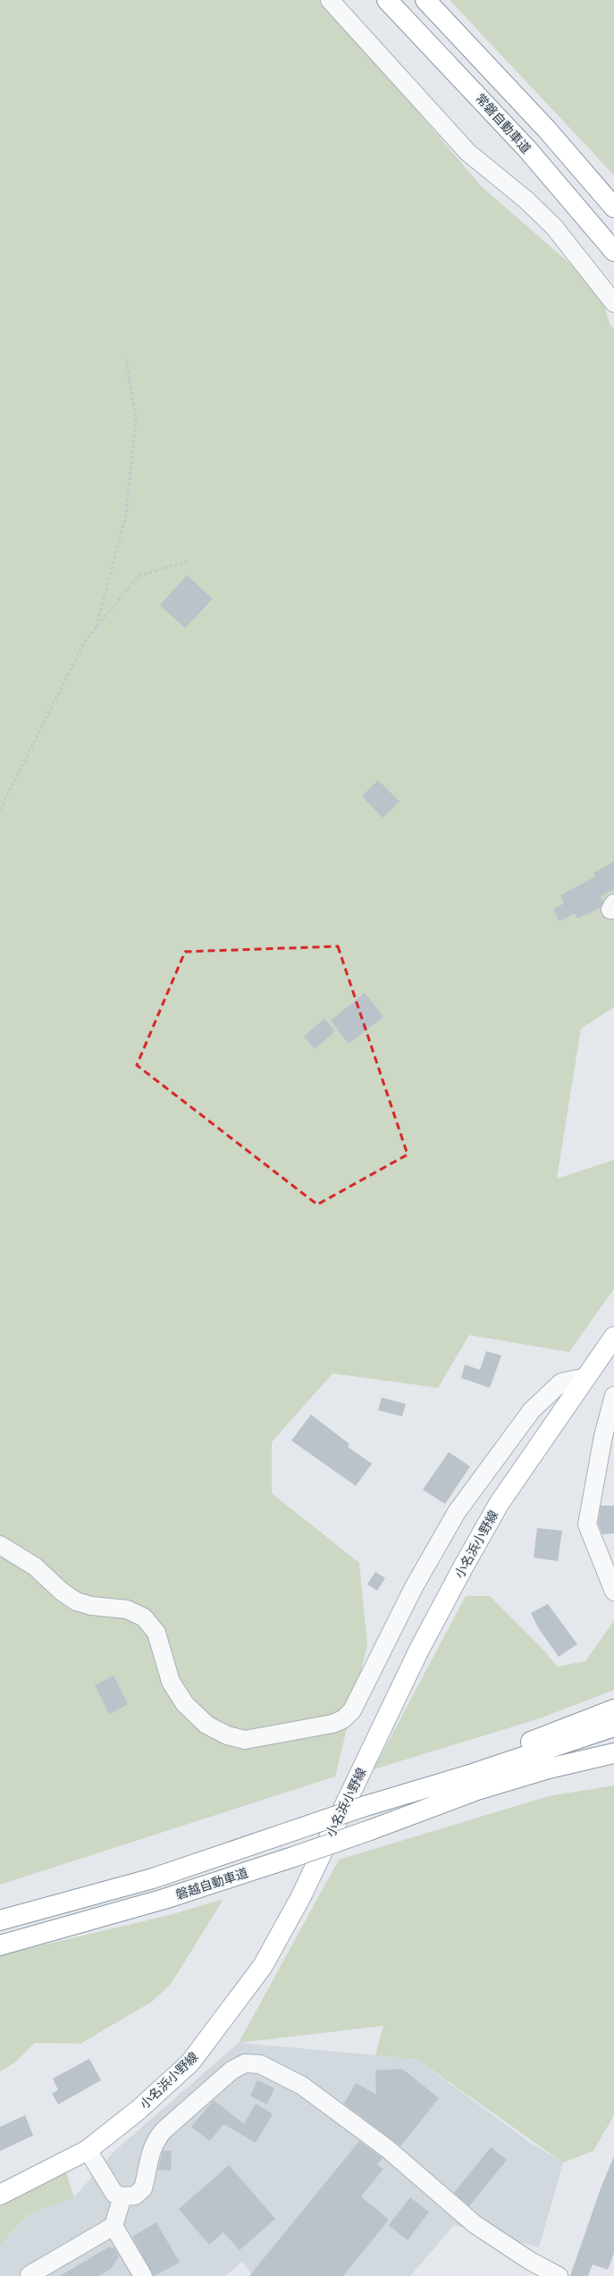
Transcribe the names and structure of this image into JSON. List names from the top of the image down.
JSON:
{
  "streets": {
    "main road": ["常磐自動車道", "小名浜小野線", "磐越自動車道"]
  }
}
